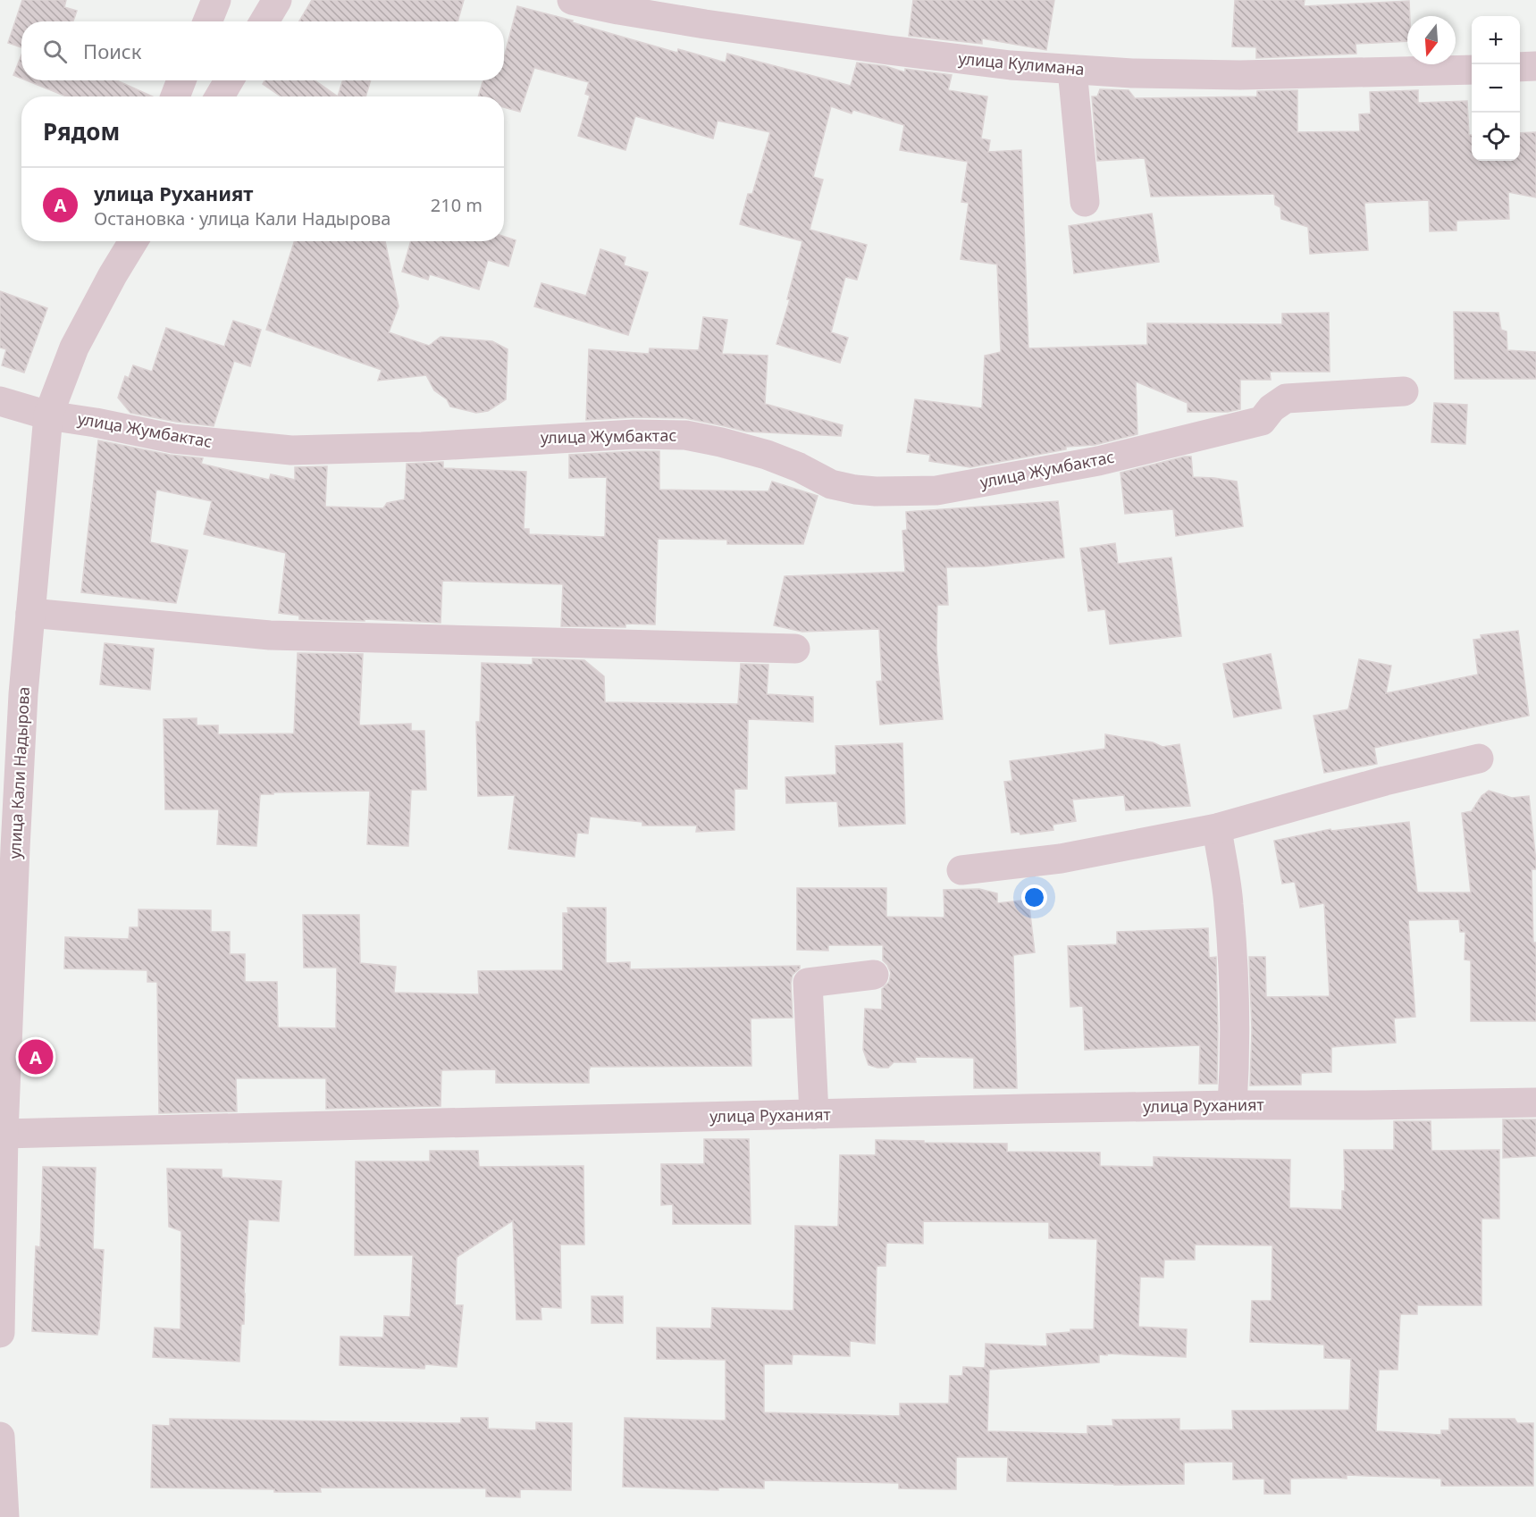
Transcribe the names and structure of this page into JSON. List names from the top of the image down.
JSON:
{
  "streets": {
    "street": [
      "улица Кулимана",
      "улица Жумбактас",
      "улица Кали Надырова",
      "улица Руханият"
    ]
  },
  "crossings": [
    ["улица Жумбактас", "улица Кали Надырова"],
    ["улица Кали Надырова", "улица Руханият"]
  ],
  "north": "bottom",
  "page": {
    "map_buttons": ["+", "−"],
    "search": "Поиск",
    "heading": "Рядом",
    "list": [
      {
        "mark": "A",
        "name": "улица Руханият",
        "note": "Остановка · улица Кали Надырова",
        "value": "210 m"
      }
    ],
    "pins": "A"
  }
}
